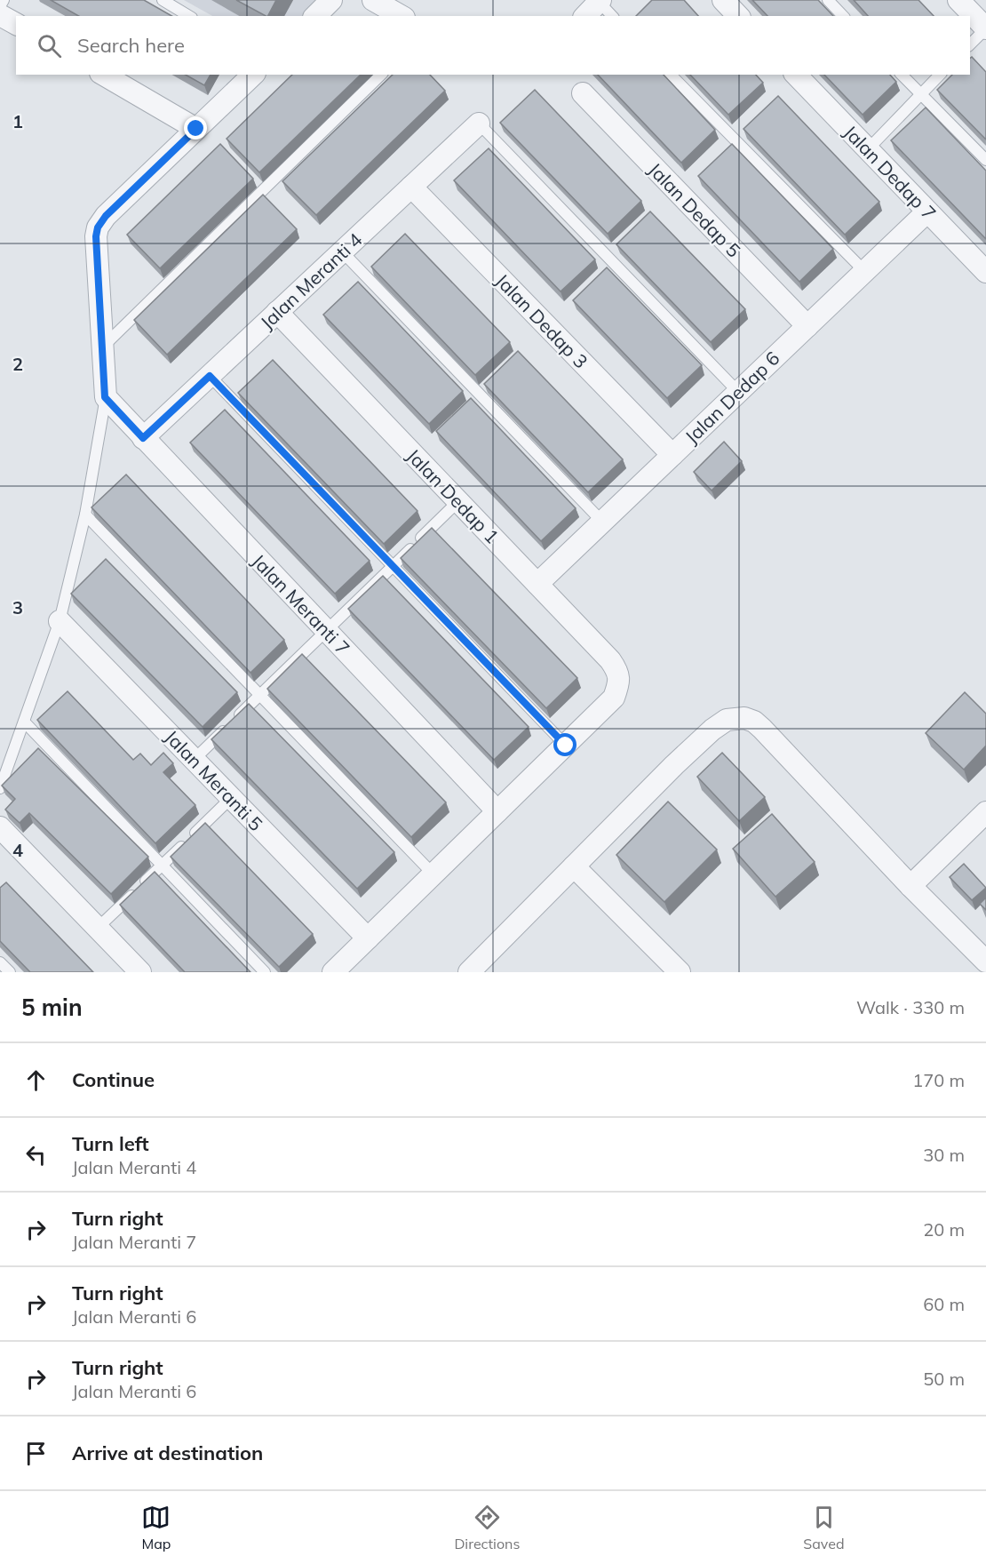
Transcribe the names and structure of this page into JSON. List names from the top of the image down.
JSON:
{
  "streets": {
    "street": [
      "Jalan Dedap 7",
      "Jalan Dedap 5",
      "Jalan Meranti 4",
      "Jalan Dedap 3",
      "Jalan Dedap 6",
      "Jalan Dedap 1",
      "Jalan Meranti 7",
      "Jalan Meranti 5"
    ]
  },
  "crossings": [
    ["Jalan Dedap 7", "Jalan Dedap 6"],
    ["Jalan Dedap 5", "Jalan Dedap 6"],
    ["Jalan Meranti 4", "Jalan Dedap 3"],
    ["Jalan Meranti 4", "Jalan Dedap 1"],
    ["Jalan Meranti 4", "Jalan Meranti 7"],
    ["Jalan Dedap 3", "Jalan Dedap 6"],
    ["Jalan Dedap 6", "Jalan Dedap 1"]
  ],
  "page": {
    "search": "Search here",
    "heading": ["5 min", "Walk · 330 m"],
    "list": [
      ["Continue", "170 m"],
      ["Turn left", "Jalan Meranti 4", "30 m"],
      ["Turn right", "Jalan Meranti 7", "20 m"],
      ["Turn right", "Jalan Meranti 6", "60 m"],
      ["Turn right", "Jalan Meranti 6", "50 m"],
      "Arrive at destination"
    ],
    "nav": ["Map", "Directions", "Saved"]
  },
  "grid": {
    "rows": [
      "1",
      "2",
      "3",
      "4"
    ]
  }
}
